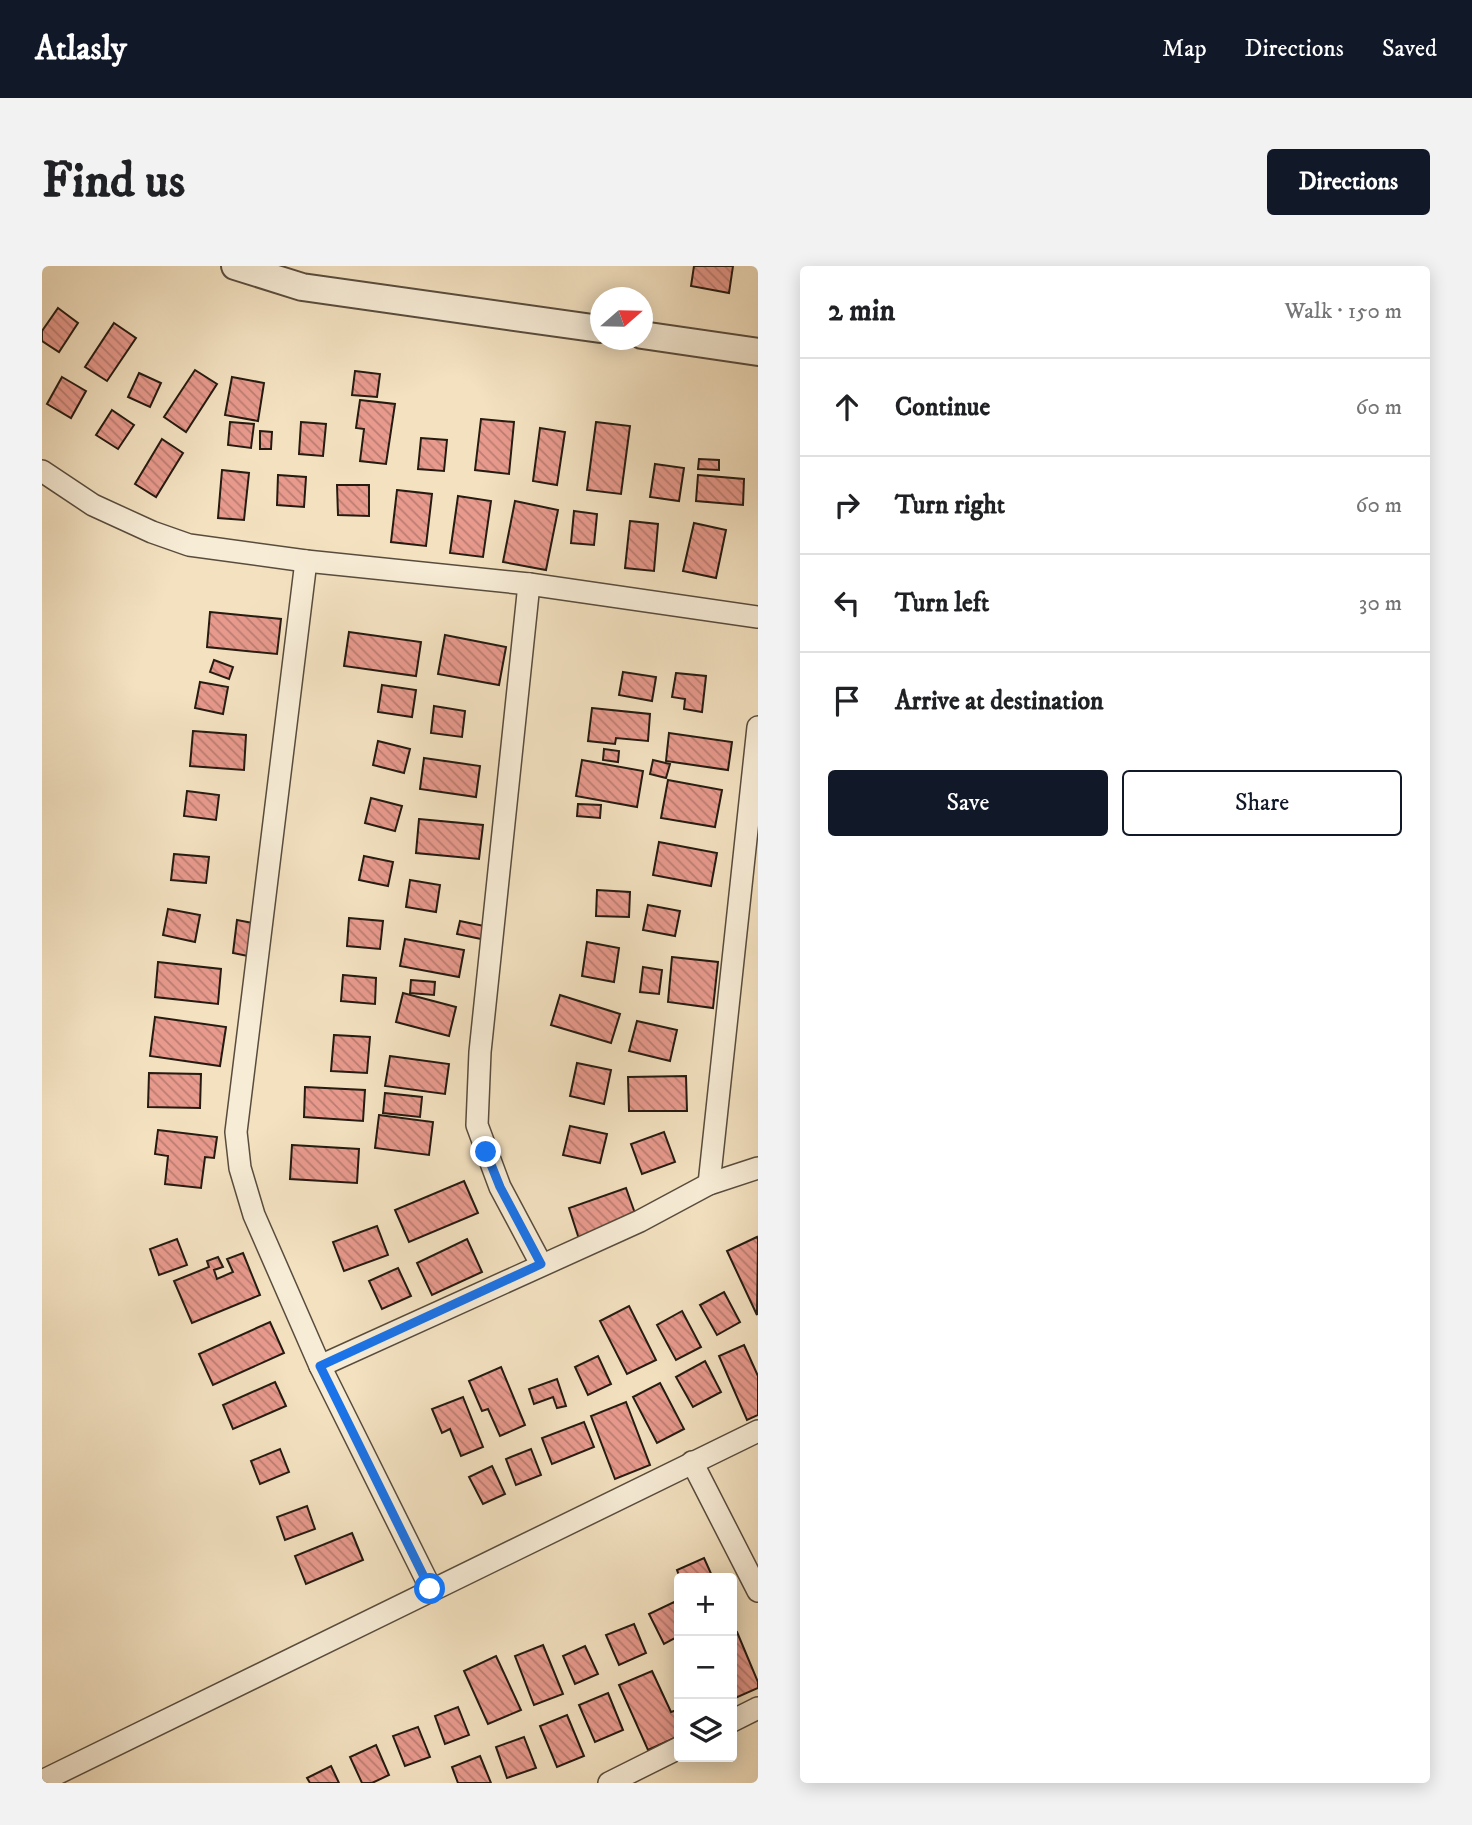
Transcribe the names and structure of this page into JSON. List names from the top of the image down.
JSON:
{
  "north": "right",
  "page": {
    "header": "Atlasly",
    "nav": ["Map", "Directions", "Saved"],
    "buttons": [
      "Directions",
      ["Save", "Share"]
    ],
    "title": "Find us",
    "heading": ["2 min", "Walk · 150 m"],
    "list": [
      ["Continue", "60 m"],
      ["Turn right", "60 m"],
      ["Turn left", "30 m"],
      "Arrive at destination"
    ],
    "map_buttons": ["+", "−"]
  }
}
